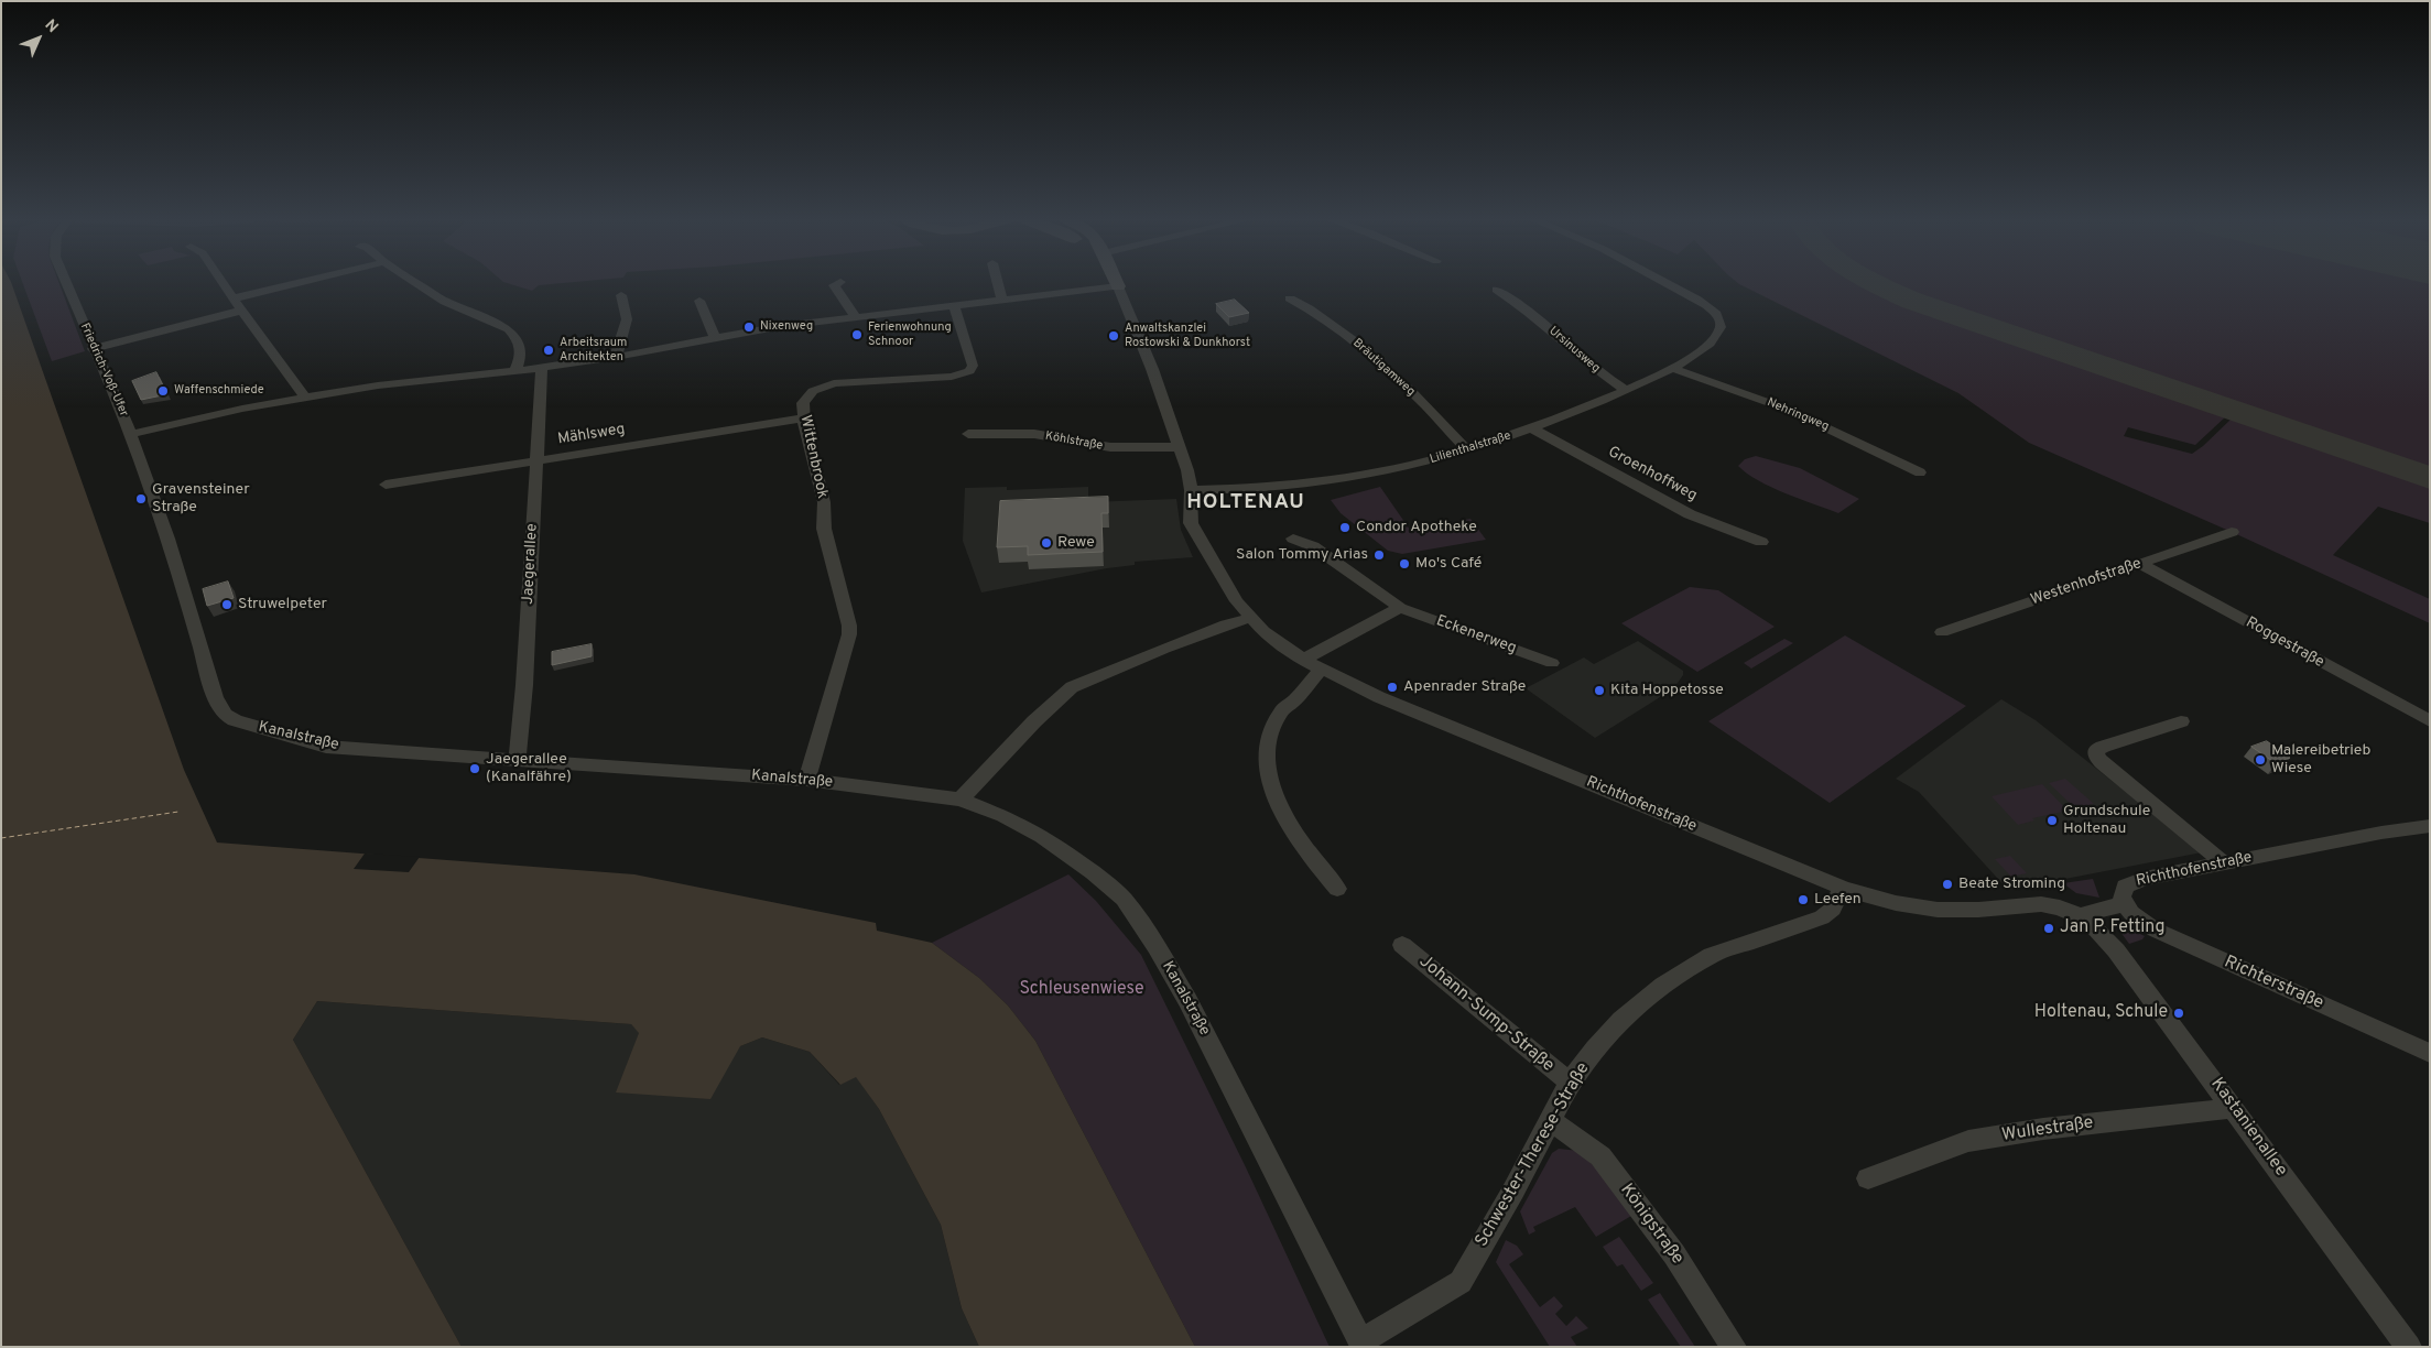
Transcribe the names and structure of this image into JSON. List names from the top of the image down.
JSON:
{
  "streets": {
    "street": [
      "Ursinusweg",
      "Bräutigamweg",
      "Friedrich-Voß-Ufer",
      "Nehringweg",
      "Mählsweg",
      "Köhlstraße",
      "Lilienthalstraße",
      "Wittenbrook",
      "Groenhoffweg",
      "Jaegerallee",
      "Westenhofstraße",
      "Eckenerweg",
      "Roggestraße",
      "Kanalstraße",
      "Richthofenstraße",
      "Richterstraße",
      "Johann-Sump-Straße",
      "Kastanienallee",
      "Wullestraße",
      "Schwester-Therese-Straße",
      "Königstraße"
    ]
  },
  "crossings": [
    ["Ursinusweg", "Lilienthalstraße"],
    ["Bräutigamweg", "Lilienthalstraße"],
    ["Friedrich-Voß-Ufer", "Kanalstraße"],
    ["Nehringweg", "Lilienthalstraße"],
    ["Mählsweg", "Wittenbrook"],
    ["Mählsweg", "Jaegerallee"],
    ["Köhlstraße", "Richthofenstraße"],
    ["Lilienthalstraße", "Groenhoffweg"],
    ["Lilienthalstraße", "Richthofenstraße"],
    ["Wittenbrook", "Kanalstraße"],
    ["Jaegerallee", "Kanalstraße"],
    ["Westenhofstraße", "Roggestraße"],
    ["Kanalstraße", "Schwester-Therese-Straße"],
    ["Richthofenstraße", "Richterstraße"],
    ["Richthofenstraße", "Kastanienallee"],
    ["Richthofenstraße", "Schwester-Therese-Straße"],
    ["Johann-Sump-Straße", "Schwester-Therese-Straße"],
    ["Kastanienallee", "Wullestraße"],
    ["Schwester-Therese-Straße", "Königstraße"]
  ],
  "districts": ["HOLTENAU"],
  "parks": ["Schleusenwiese"],
  "places": [
    "Nixenweg",
    "Ferienwohnung Schnoor",
    "Anwaltskanzlei Rostowski & Dunkhorst",
    "Arbeitsraum Architekten",
    "Waffenschmiede",
    "Gravensteiner Straße",
    "Condor Apotheke",
    "Rewe",
    "Salon Tommy Arias",
    "Mo's Café",
    "Struwelpeter",
    "Apenrader Straße",
    "Kita Hoppetosse",
    "Malereibetrieb Wiese",
    "Jaegerallee (Kanalfähre)",
    "Grundschule Holtenau",
    "Beate Stroming",
    "Leefen",
    "Jan P. Fetting",
    "Holtenau, Schule"
  ],
  "north": "top right"
}
